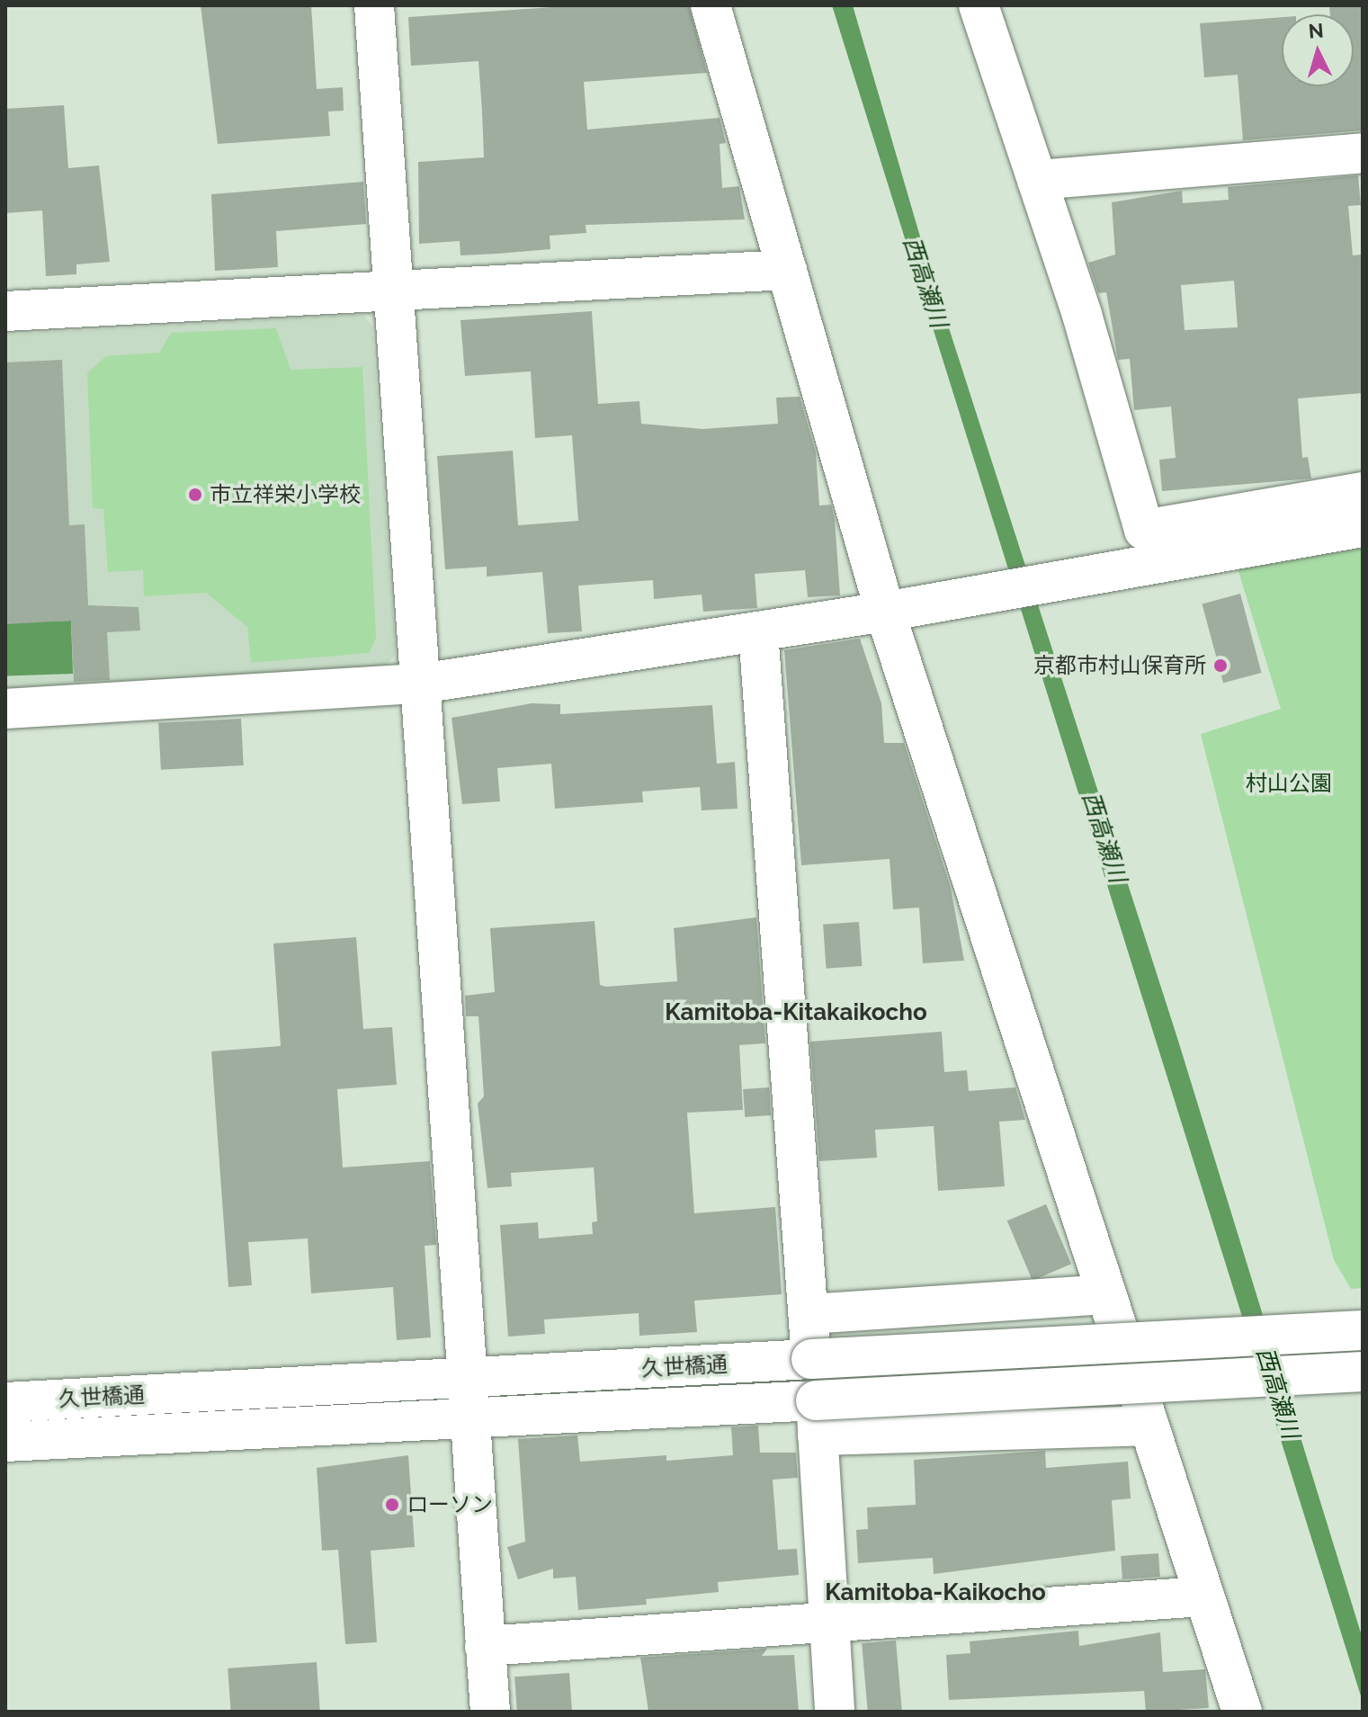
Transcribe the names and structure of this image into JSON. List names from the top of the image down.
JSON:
{
  "streets": {
    "street": ["久世橋通"]
  },
  "districts": ["Kamitoba-Kitakaikocho", "Kamitoba-Kaikocho"],
  "water": ["西高瀬川"],
  "parks": ["村山公園"],
  "places": ["市立祥栄小学校", "京都市村山保育所", "ローソン"],
  "north": "top"
}
